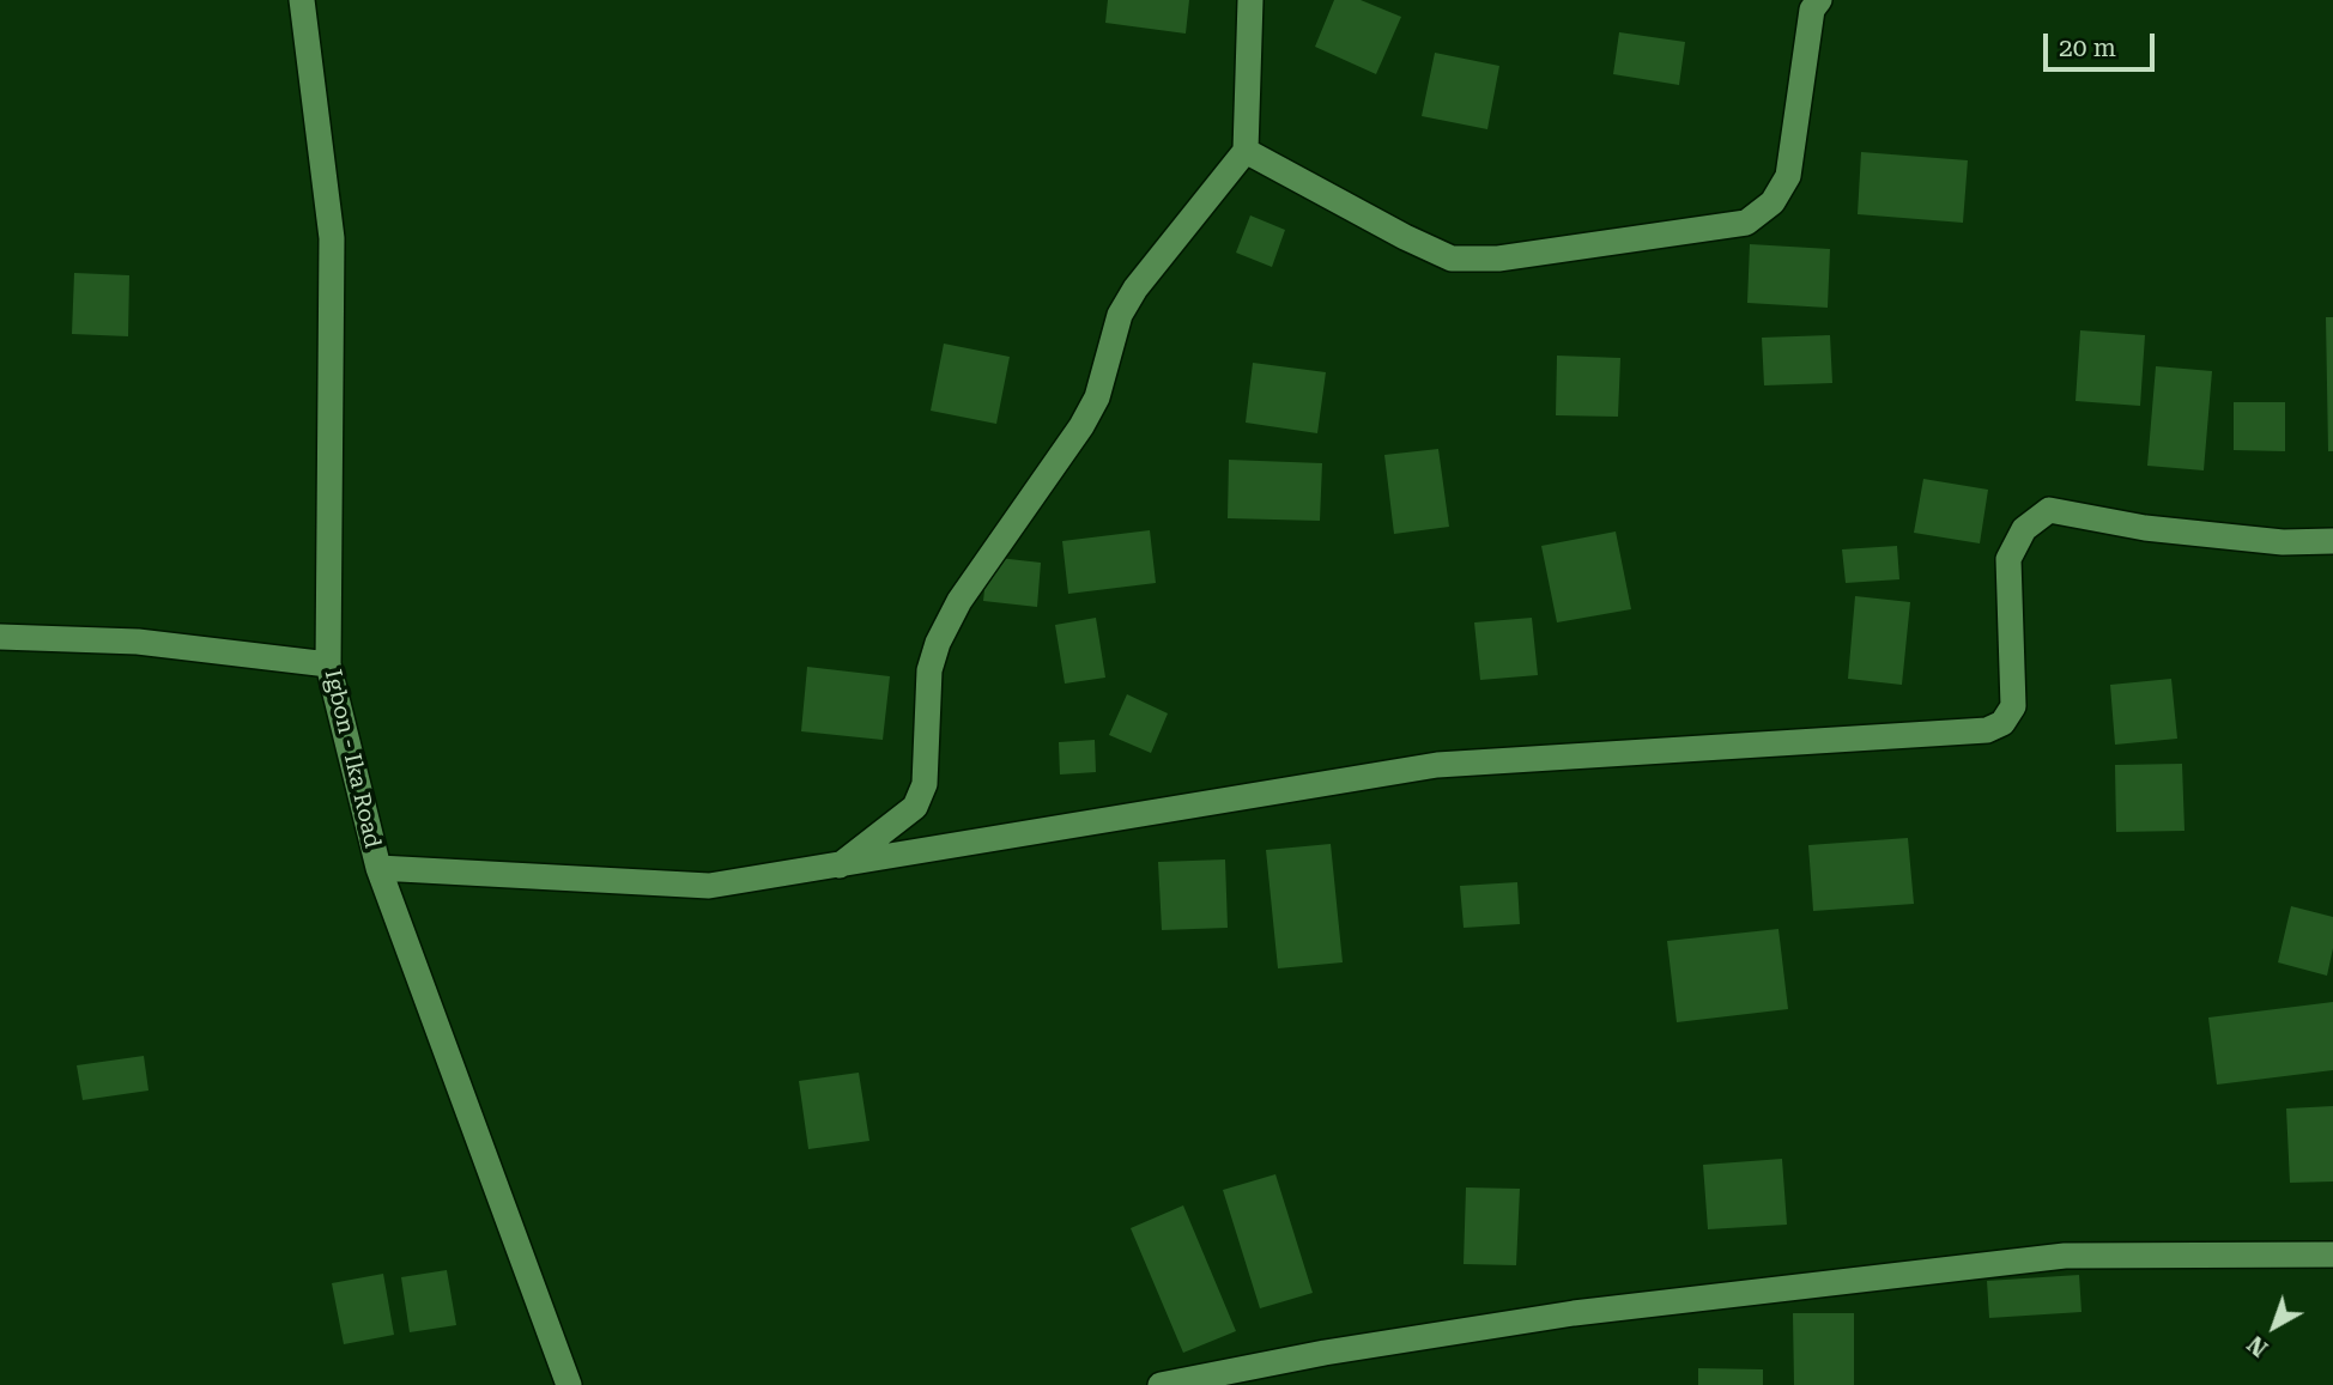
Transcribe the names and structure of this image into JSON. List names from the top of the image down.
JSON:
{
  "streets": {
    "street": ["Igbon - Ika Road"]
  },
  "scale_bar": "20 m",
  "north": "bottom left"
}
